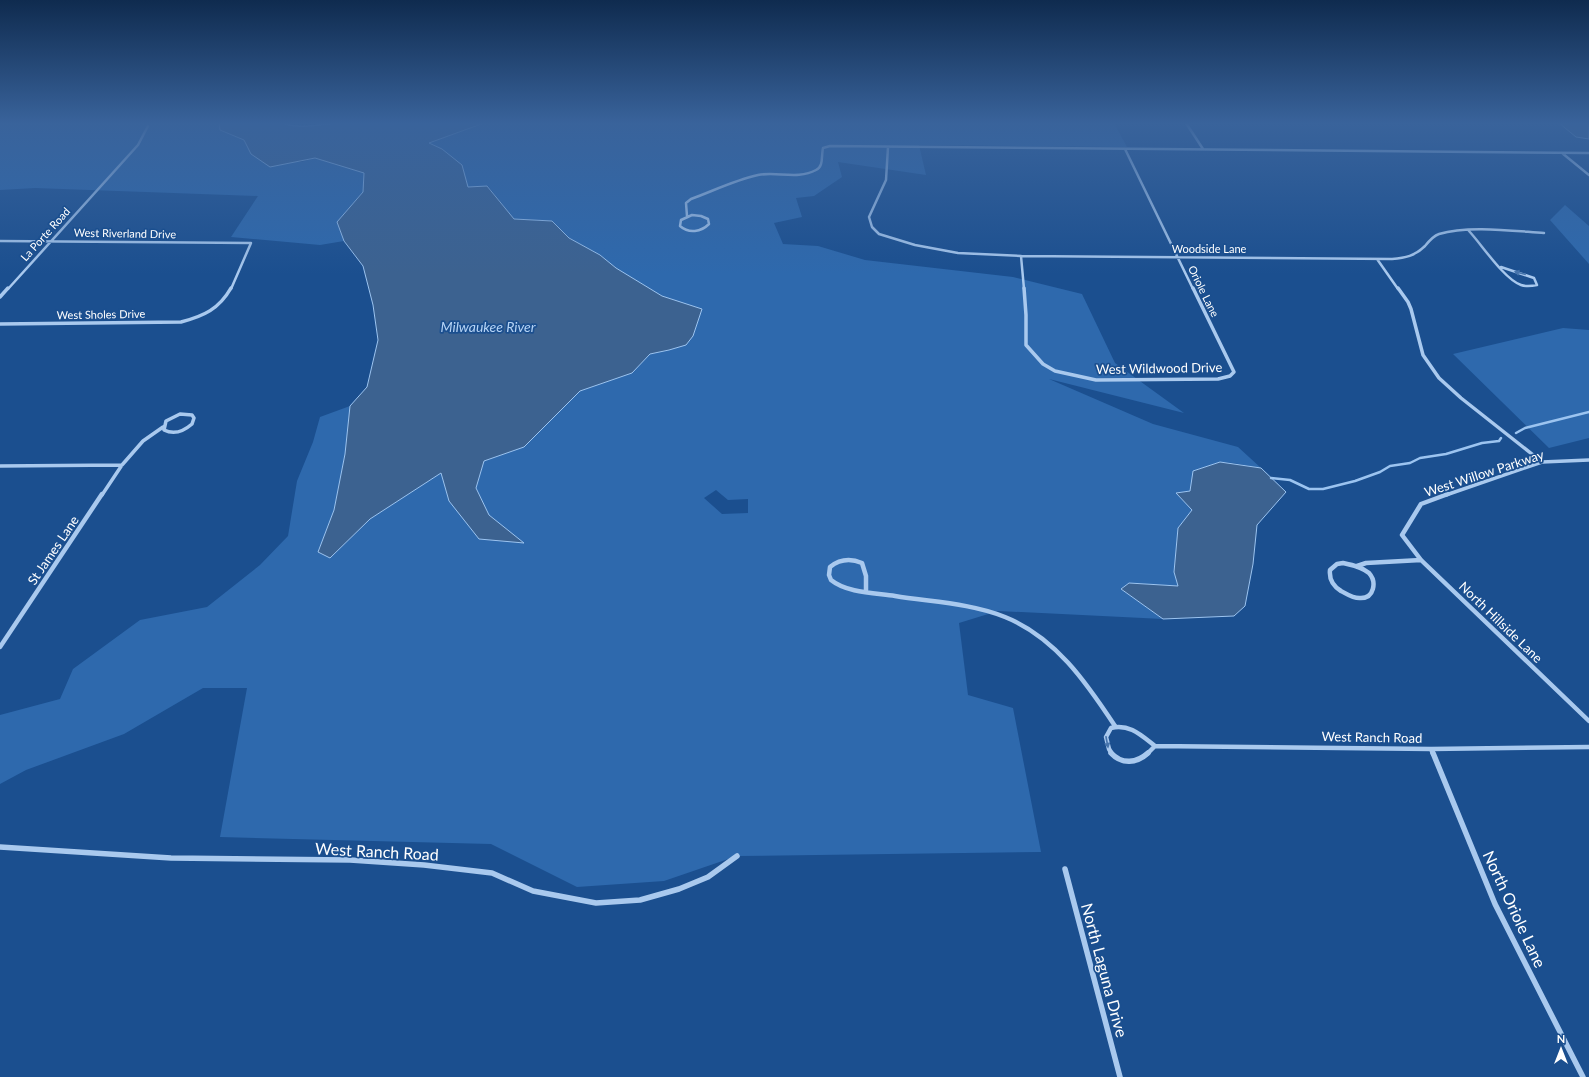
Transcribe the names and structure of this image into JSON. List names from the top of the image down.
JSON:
{
  "streets": {
    "street": [
      "West Riverland Drive",
      "La Porte Road",
      "Woodside Lane",
      "Oriole Lane",
      "West Sholes Drive",
      "West Wildwood Drive",
      "West Willow Parkway",
      "St James Lane",
      "North Hillside Lane",
      "West Ranch Road",
      "North Oriole Lane",
      "North Laguna Drive"
    ]
  },
  "crossings": [
    ["West Riverland Drive", "La Porte Road"],
    ["West Riverland Drive", "West Sholes Drive"],
    ["Woodside Lane", "Oriole Lane"],
    ["Woodside Lane", "West Wildwood Drive"],
    ["Oriole Lane", "West Wildwood Drive"],
    ["West Willow Parkway", "North Hillside Lane"],
    ["West Ranch Road", "North Oriole Lane"]
  ],
  "water": ["Milwaukee River"],
  "north": "top"
}
